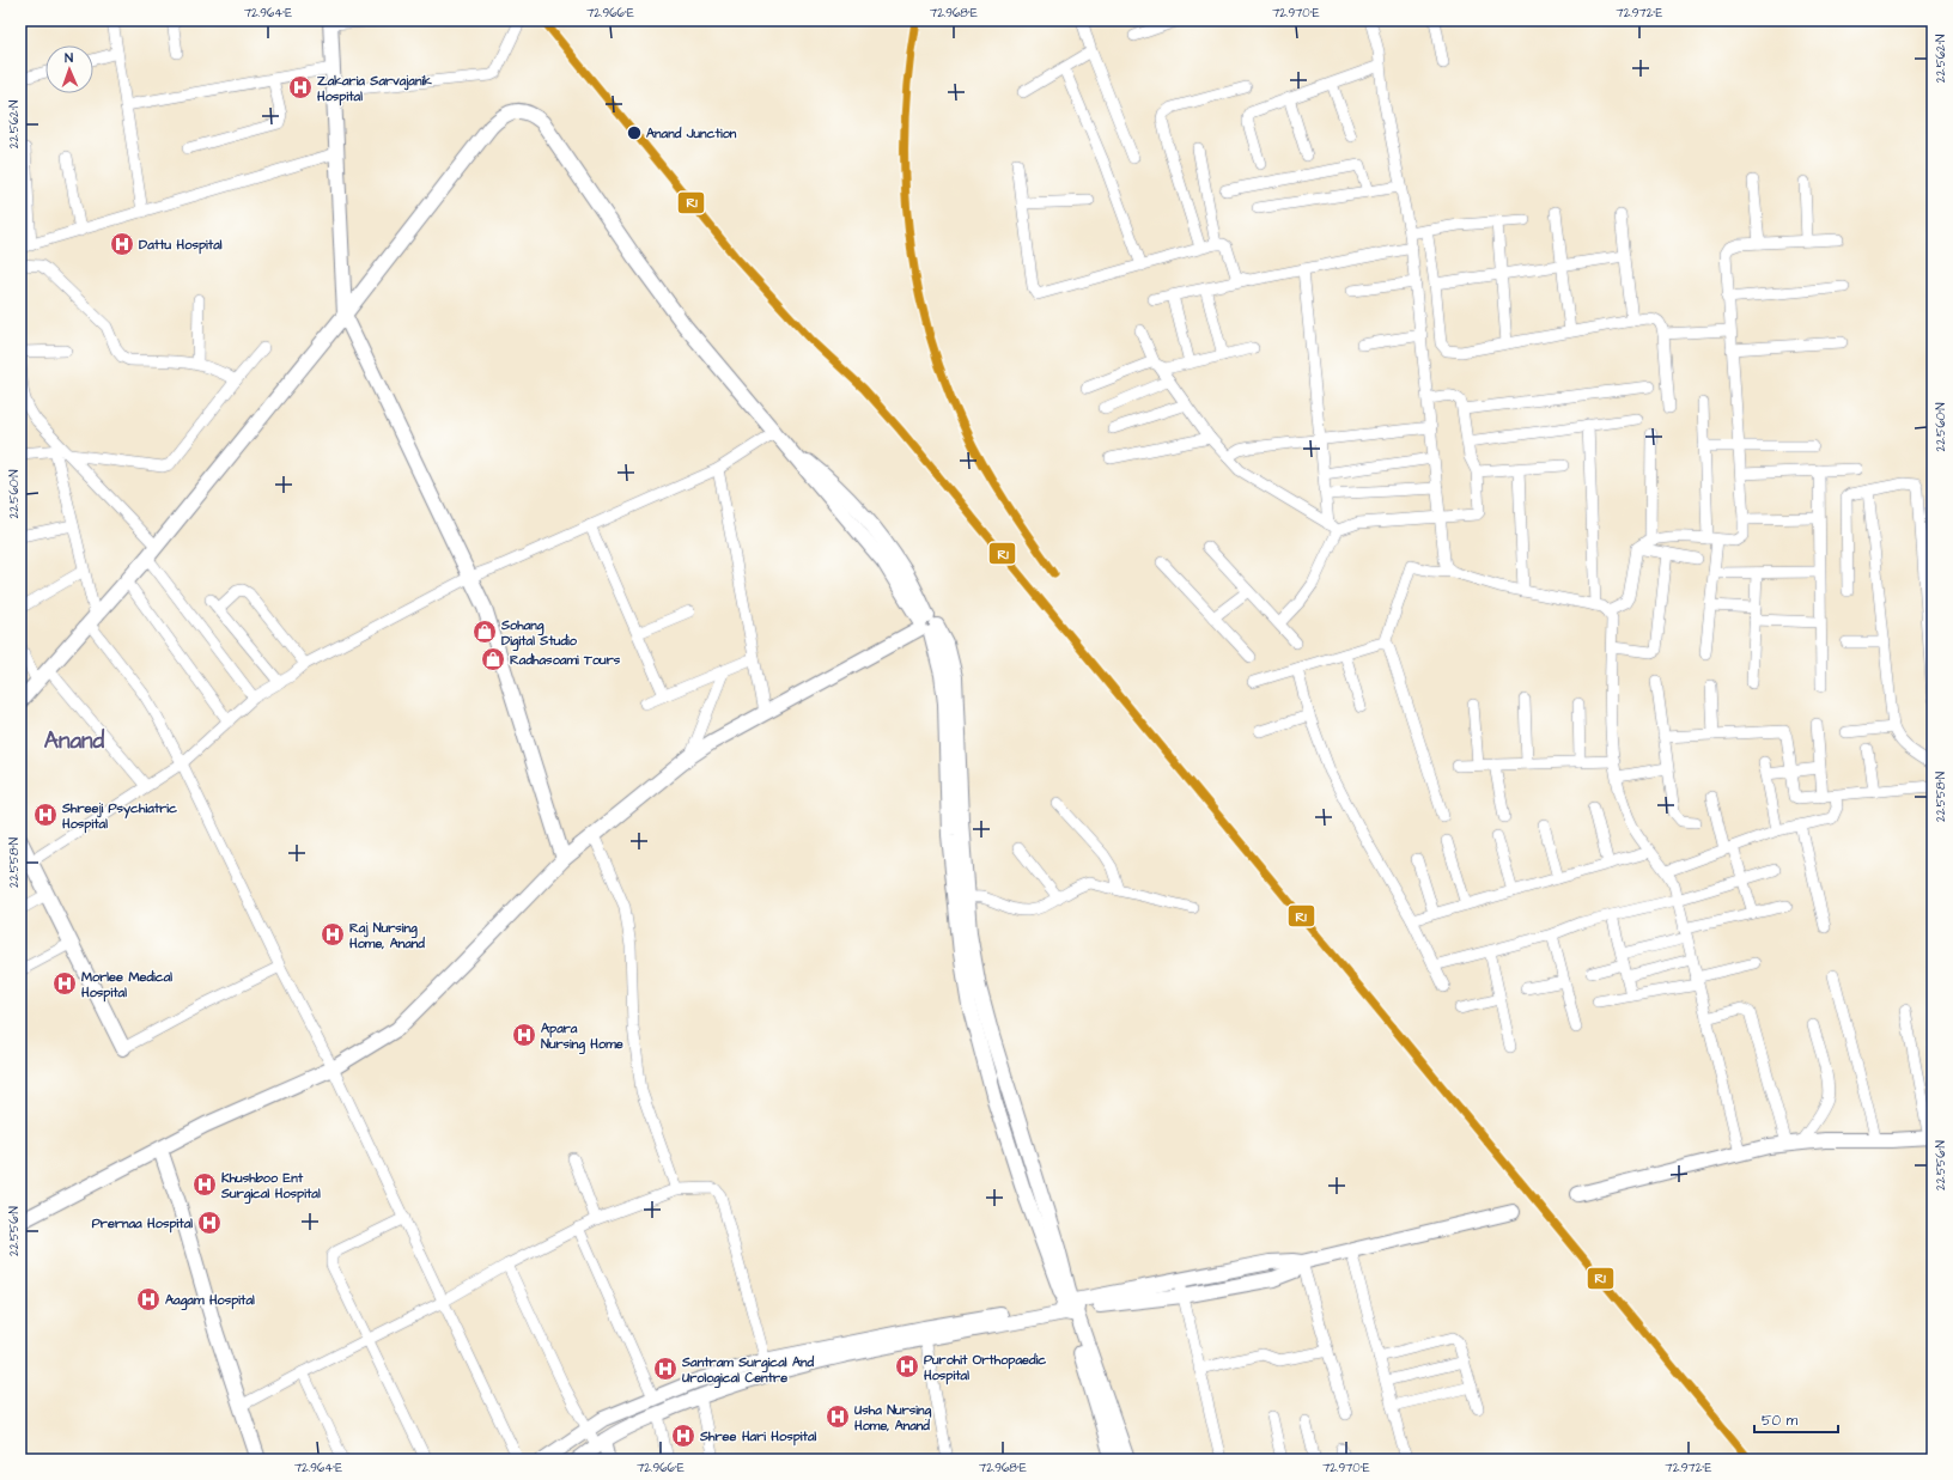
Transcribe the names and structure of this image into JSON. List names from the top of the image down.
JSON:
{
  "districts": ["Anand"],
  "places": {
    "hospital": [
      "Zakaria Sarvajanik Hospital",
      "Dattu Hospital",
      "Shreeji Psychiatric Hospital",
      "Raj Nursing Home, Anand",
      "Morlee Medical Hospital",
      "Apara Nursing Home",
      "Khushboo Ent Surgical Hospital",
      "Prernaa Hospital",
      "Aagam Hospital",
      "Purohit Orthopaedic Hospital",
      "Santram Surgical And Urological Centre",
      "Usha Nursing Home, Anand",
      "Shree Hari Hospital"
    ],
    "other": ["Anand Junction"],
    "shop": ["Sohang Digital Studio", "Radhasoami Tours"]
  },
  "lines": ["transit line R1"],
  "scale_bar": "50 m",
  "north": "top",
  "coordinates": [
    "72.964°E",
    "72.966°E",
    "72.968°E",
    "72.970°E",
    "72.972°E",
    "22.562°N",
    "22.560°N",
    "22.558°N",
    "22.556°N"
  ]
}
